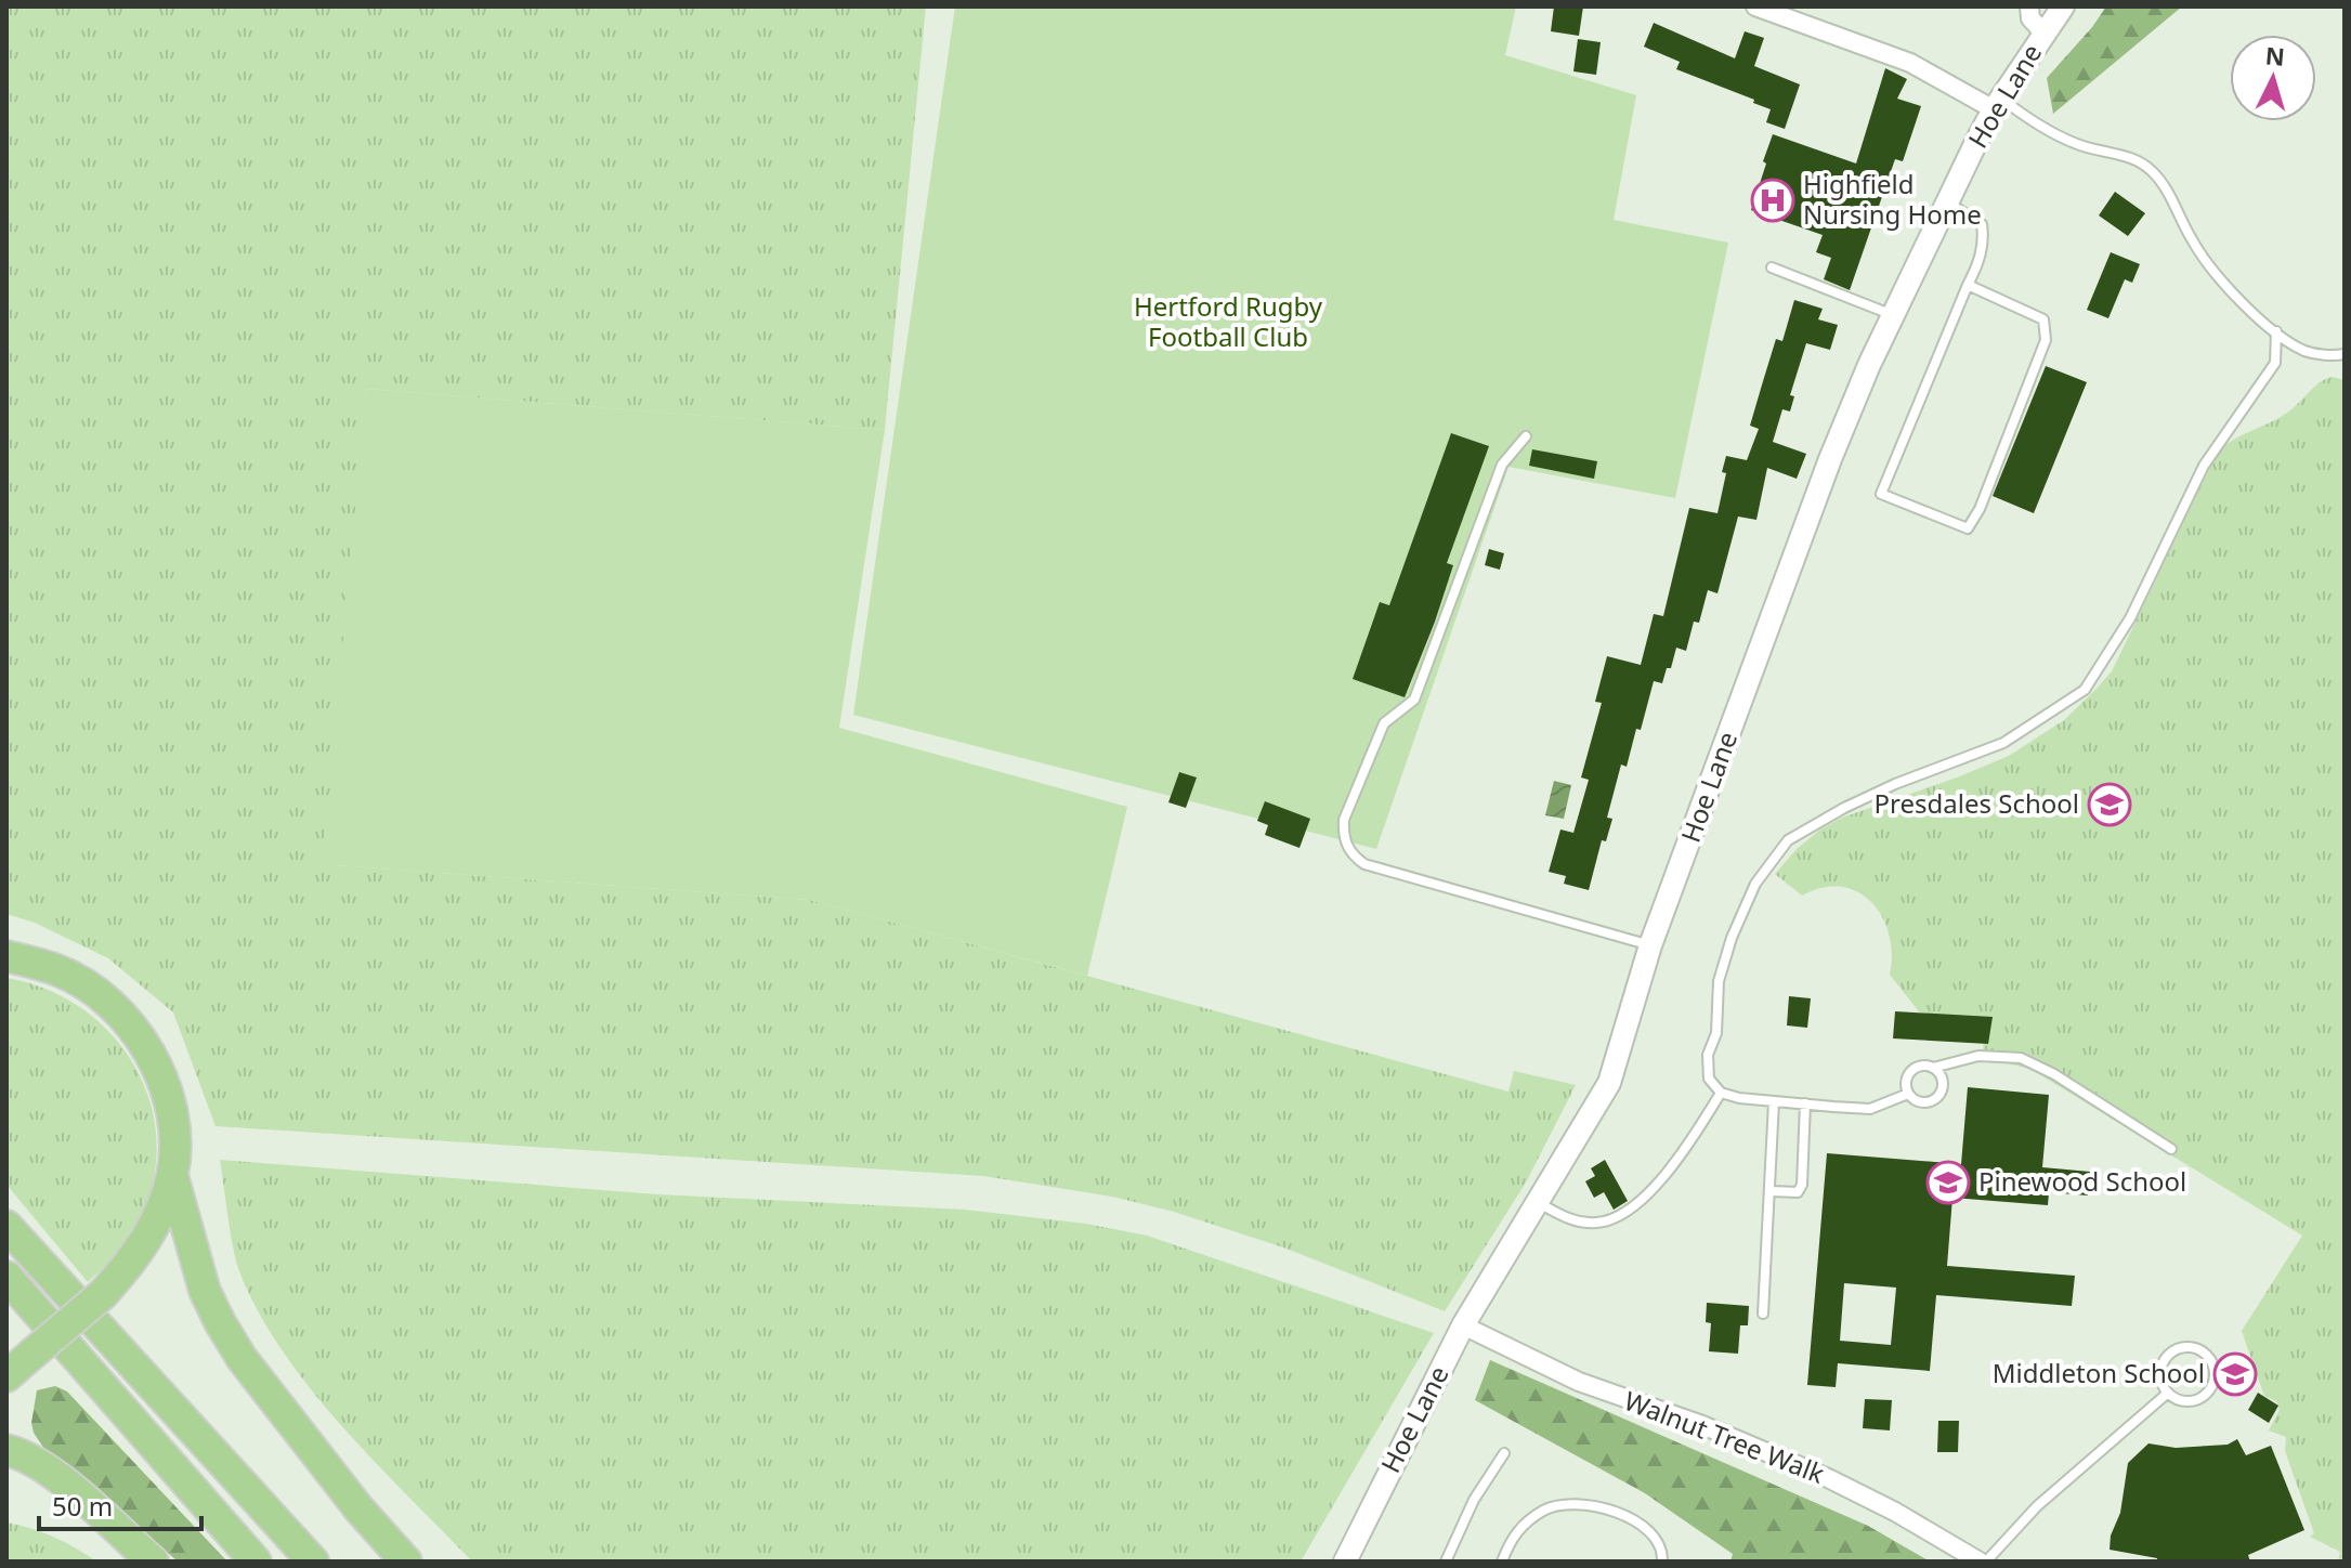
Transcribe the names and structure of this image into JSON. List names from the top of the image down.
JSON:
{
  "streets": {
    "street": ["Hoe Lane", "Walnut Tree Walk"]
  },
  "crossings": [
    ["Hoe Lane", "Walnut Tree Walk"]
  ],
  "parks": ["Hertford Rugby Football Club"],
  "places": {
    "hospital": ["Highfield Nursing Home"],
    "school or university": ["Presdales School", "Pinewood School", "Middleton School"]
  },
  "scale_bar": "50 m",
  "north": "top"
}
